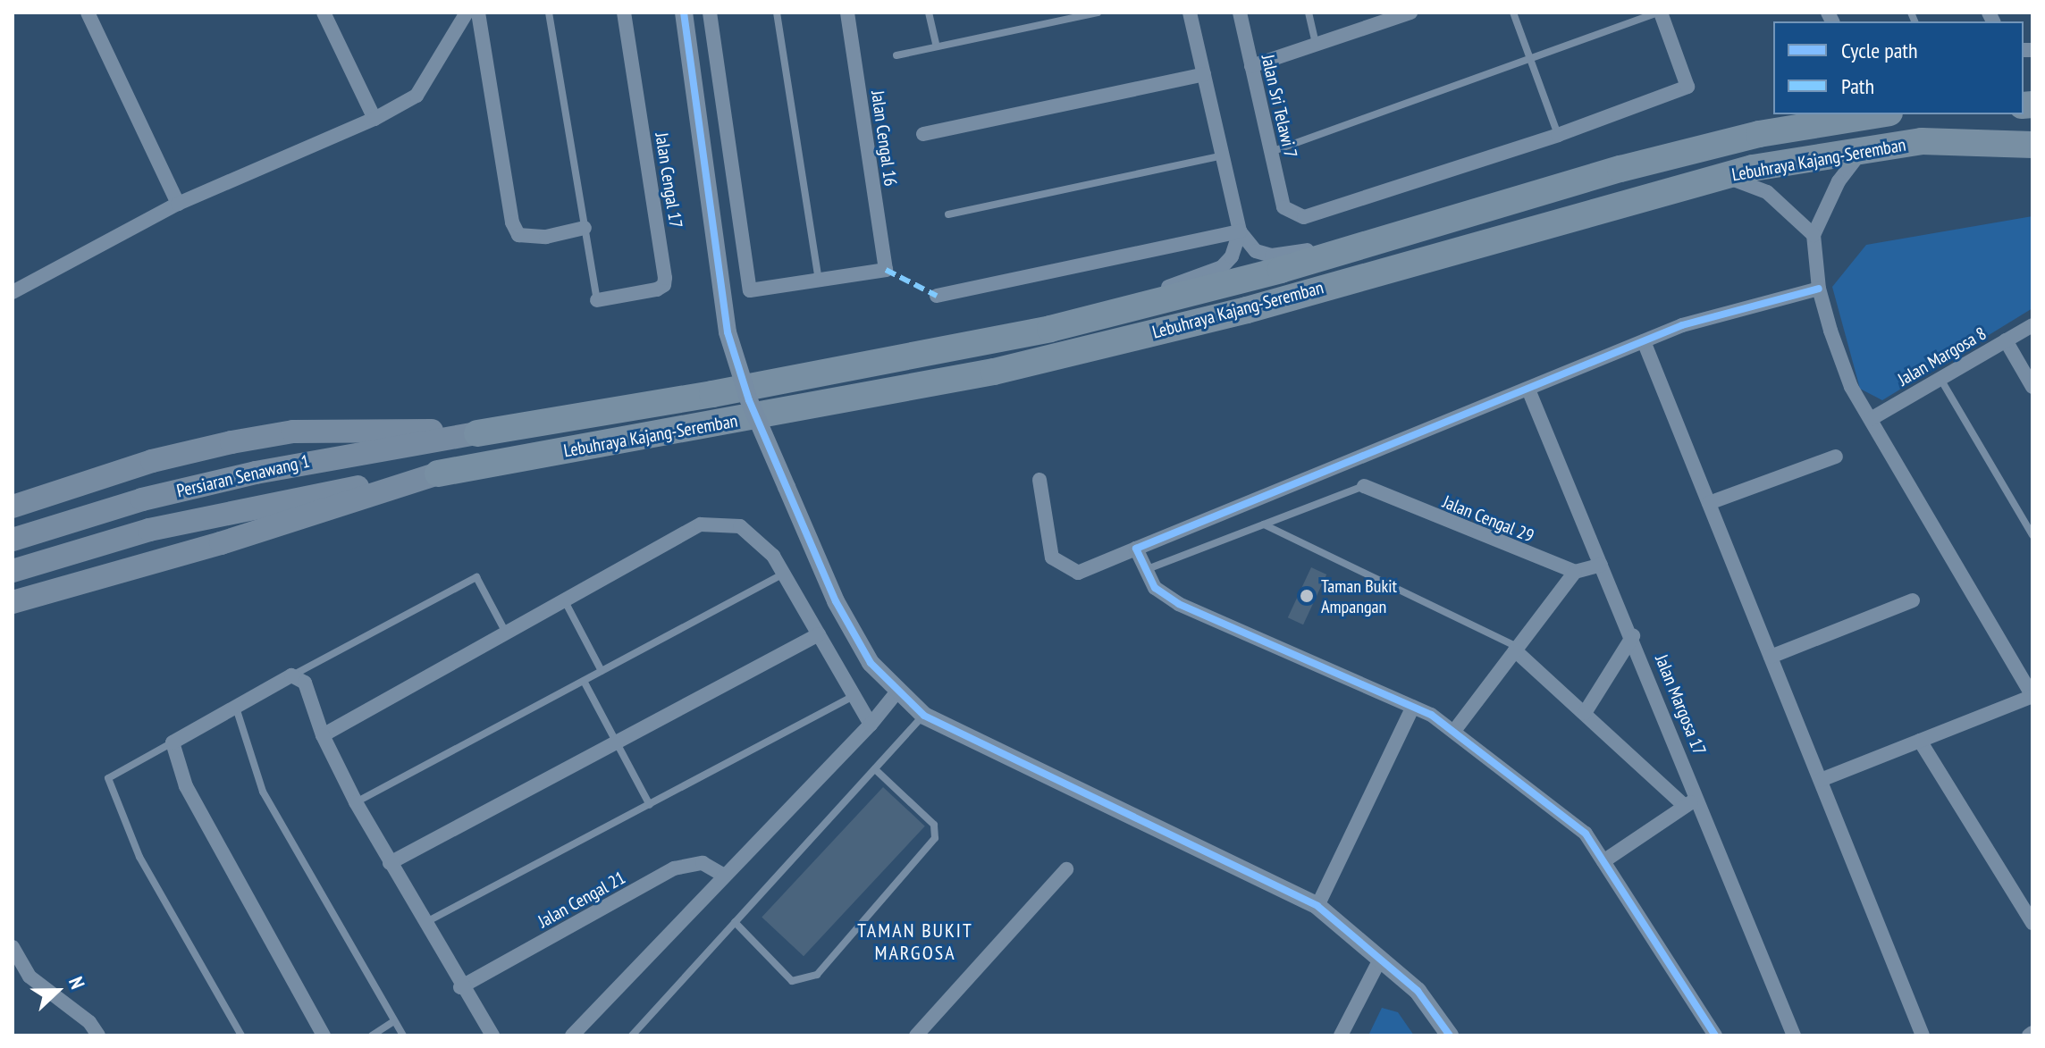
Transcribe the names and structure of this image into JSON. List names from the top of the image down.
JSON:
{
  "streets": {
    "highway": ["Lebuhraya Kajang-Seremban"],
    "main road": ["Persiaran Senawang 1"],
    "street": [
      "Jalan Sri Telawi 7",
      "Jalan Cengal 16",
      "Jalan Cengal 17",
      "Jalan Margosa 8",
      "Jalan Cengal 29",
      "Jalan Margosa 17",
      "Jalan Cengal 21"
    ]
  },
  "crossings": [
    ["Lebuhraya Kajang-Seremban", "Persiaran Senawang 1"]
  ],
  "districts": ["TAMAN BUKIT MARGOSA"],
  "places": ["Taman Bukit Ampangan"],
  "legend": ["Cycle path", "Path"],
  "north": "right"
}
